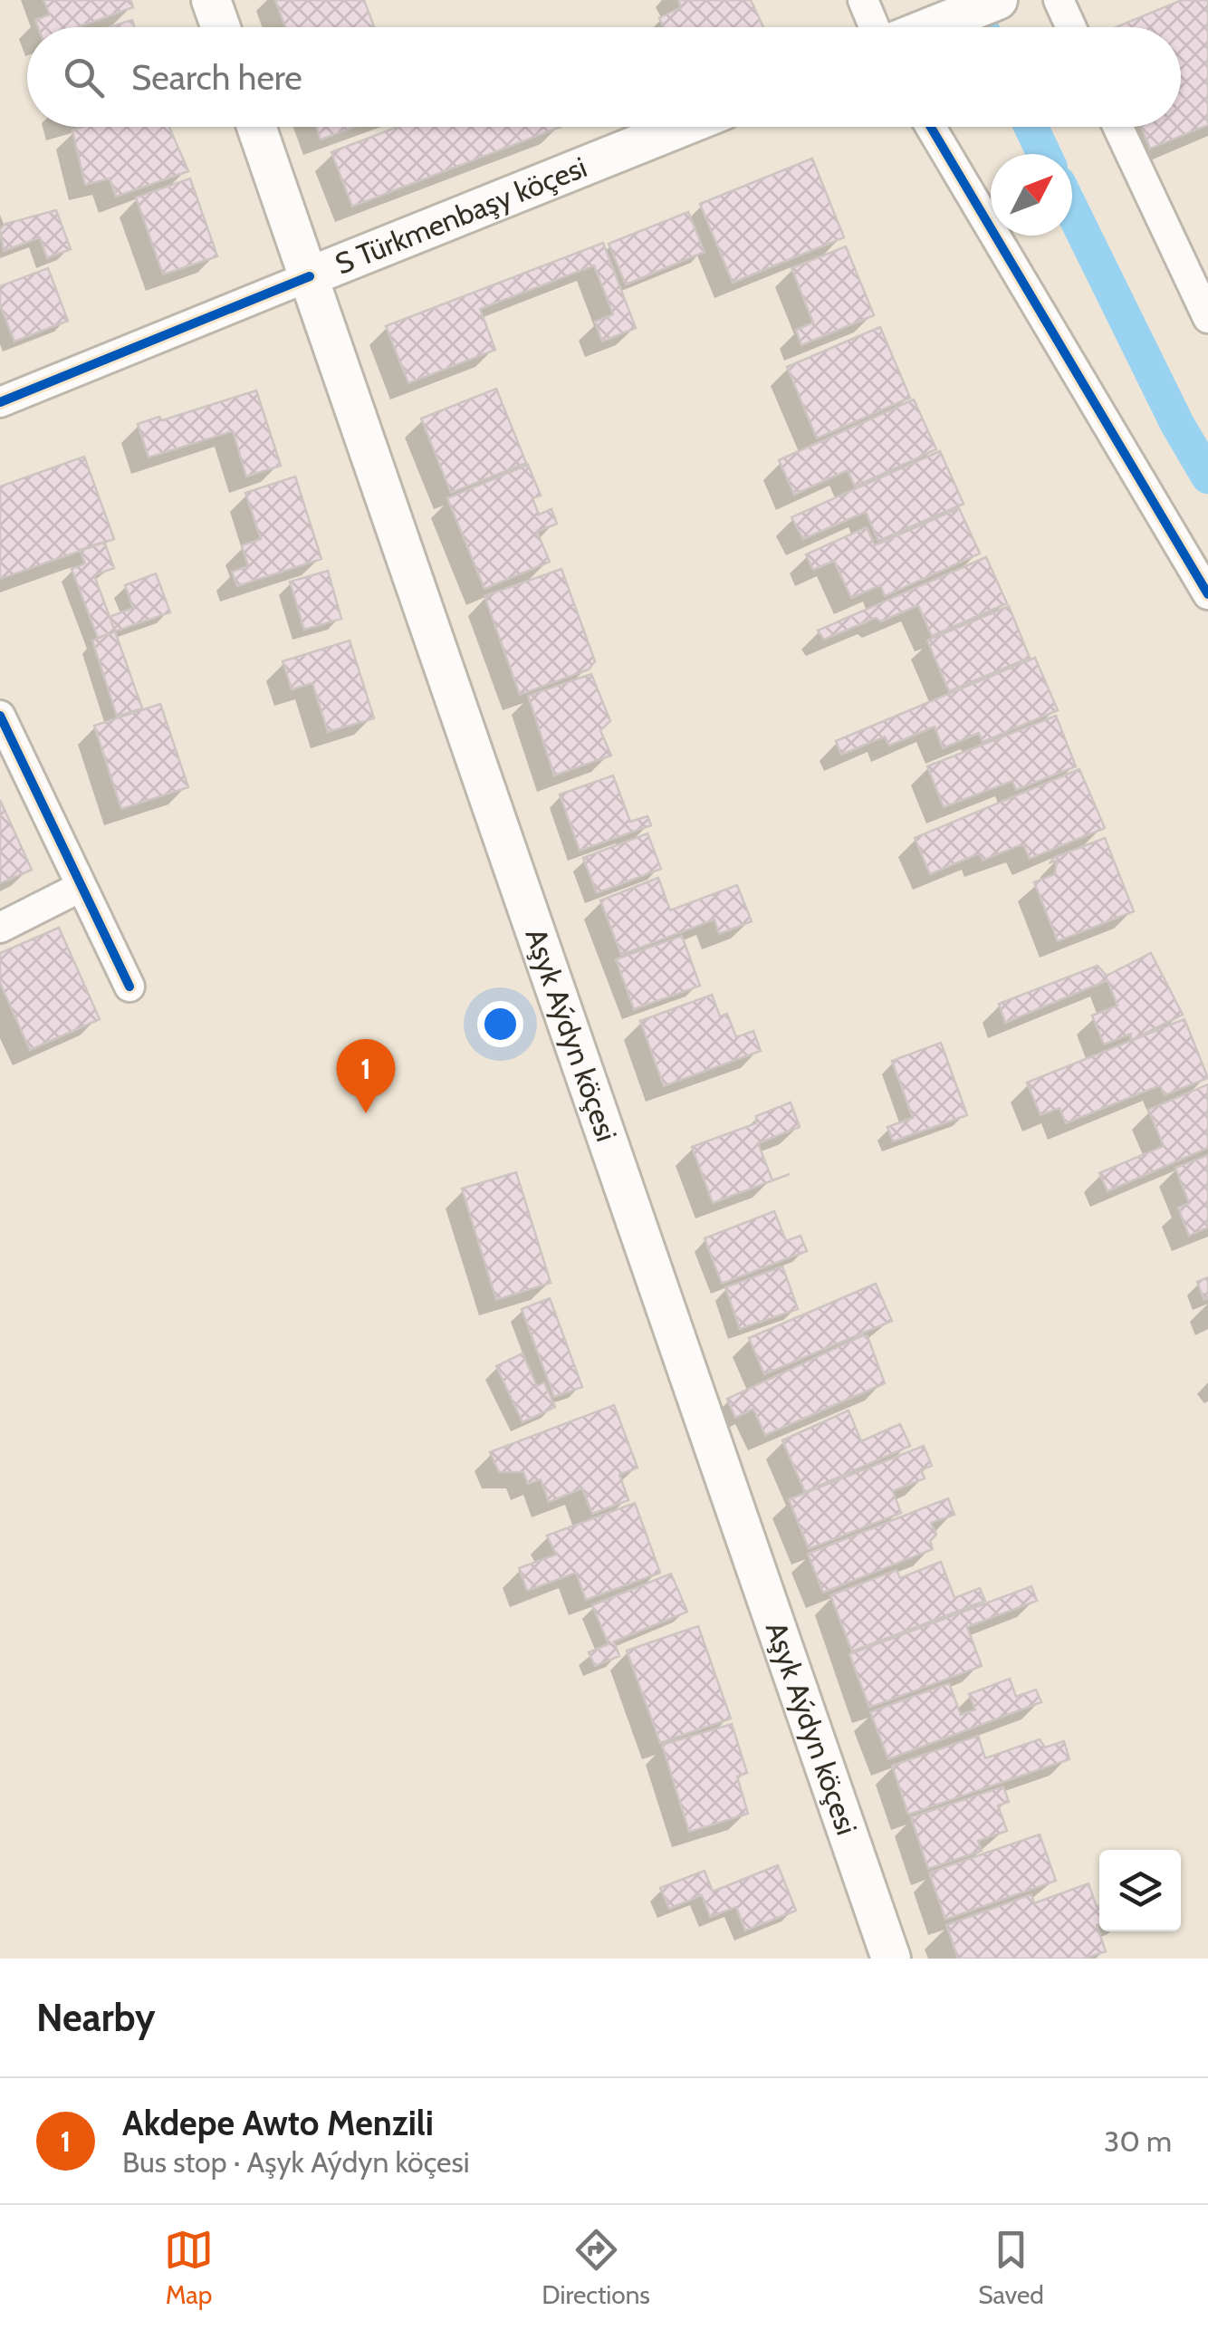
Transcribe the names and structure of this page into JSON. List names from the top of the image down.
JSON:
{
  "streets": {
    "main road": ["S Türkmenbaşy köçesi", "Aşyk Aýdyn köçesi"]
  },
  "crossings": [
    ["S Türkmenbaşy köçesi", "Aşyk Aýdyn köçesi"]
  ],
  "north": "top right",
  "page": {
    "search": "Search here",
    "pins": "1",
    "heading": "Nearby",
    "list": [
      {
        "mark": "1",
        "name": "Akdepe Awto Menzili",
        "note": "Bus stop · Aşyk Aýdyn köçesi",
        "value": "30 m"
      }
    ],
    "nav": ["Map", "Directions", "Saved"]
  }
}
